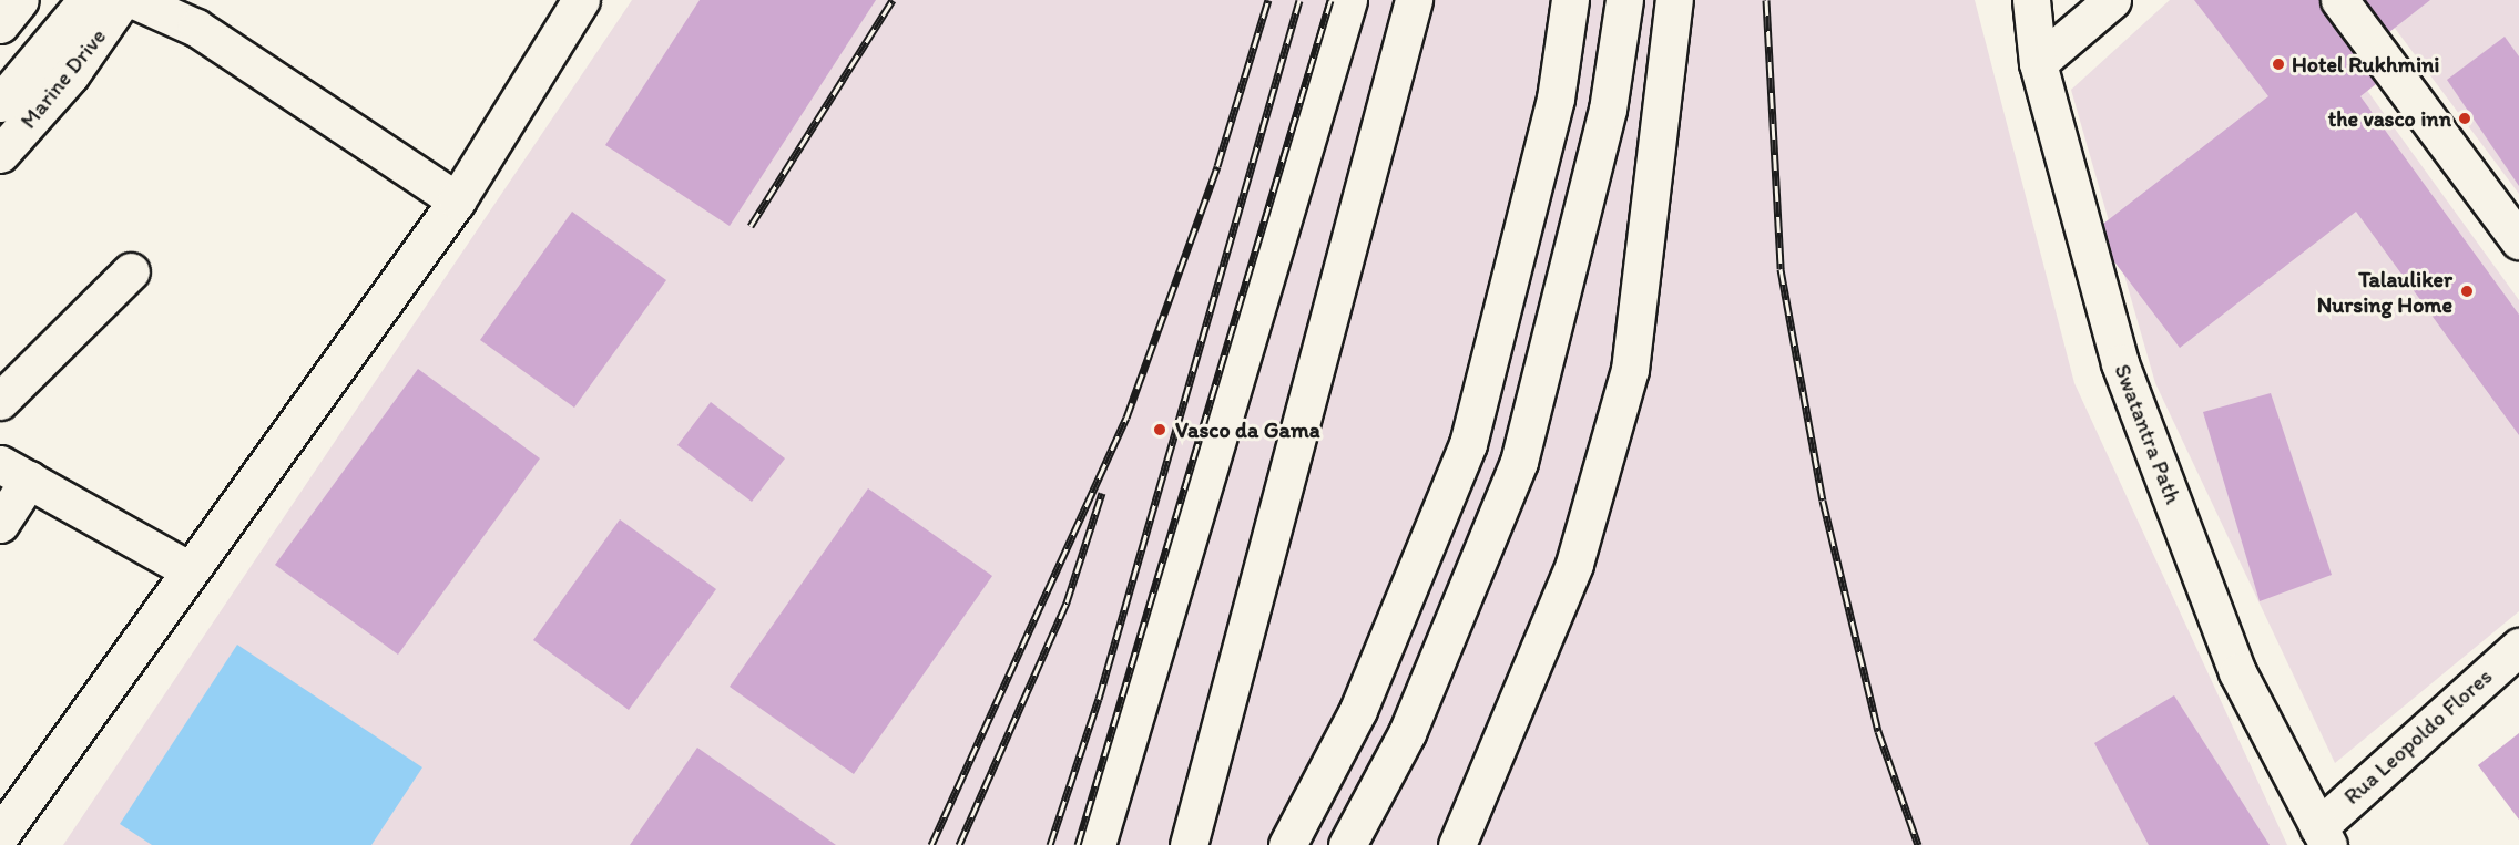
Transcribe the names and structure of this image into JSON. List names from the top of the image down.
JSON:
{
  "streets": {
    "main road": ["Marine Drive", "Swatantra Path", "Rua Leopoldo Flores"]
  },
  "crossings": [
    ["Swatantra Path", "Rua Leopoldo Flores"]
  ],
  "places": [
    "Hotel Rukhmini",
    "the vasco inn",
    "Talauliker Nursing Home",
    "Vasco da Gama"
  ]
}
